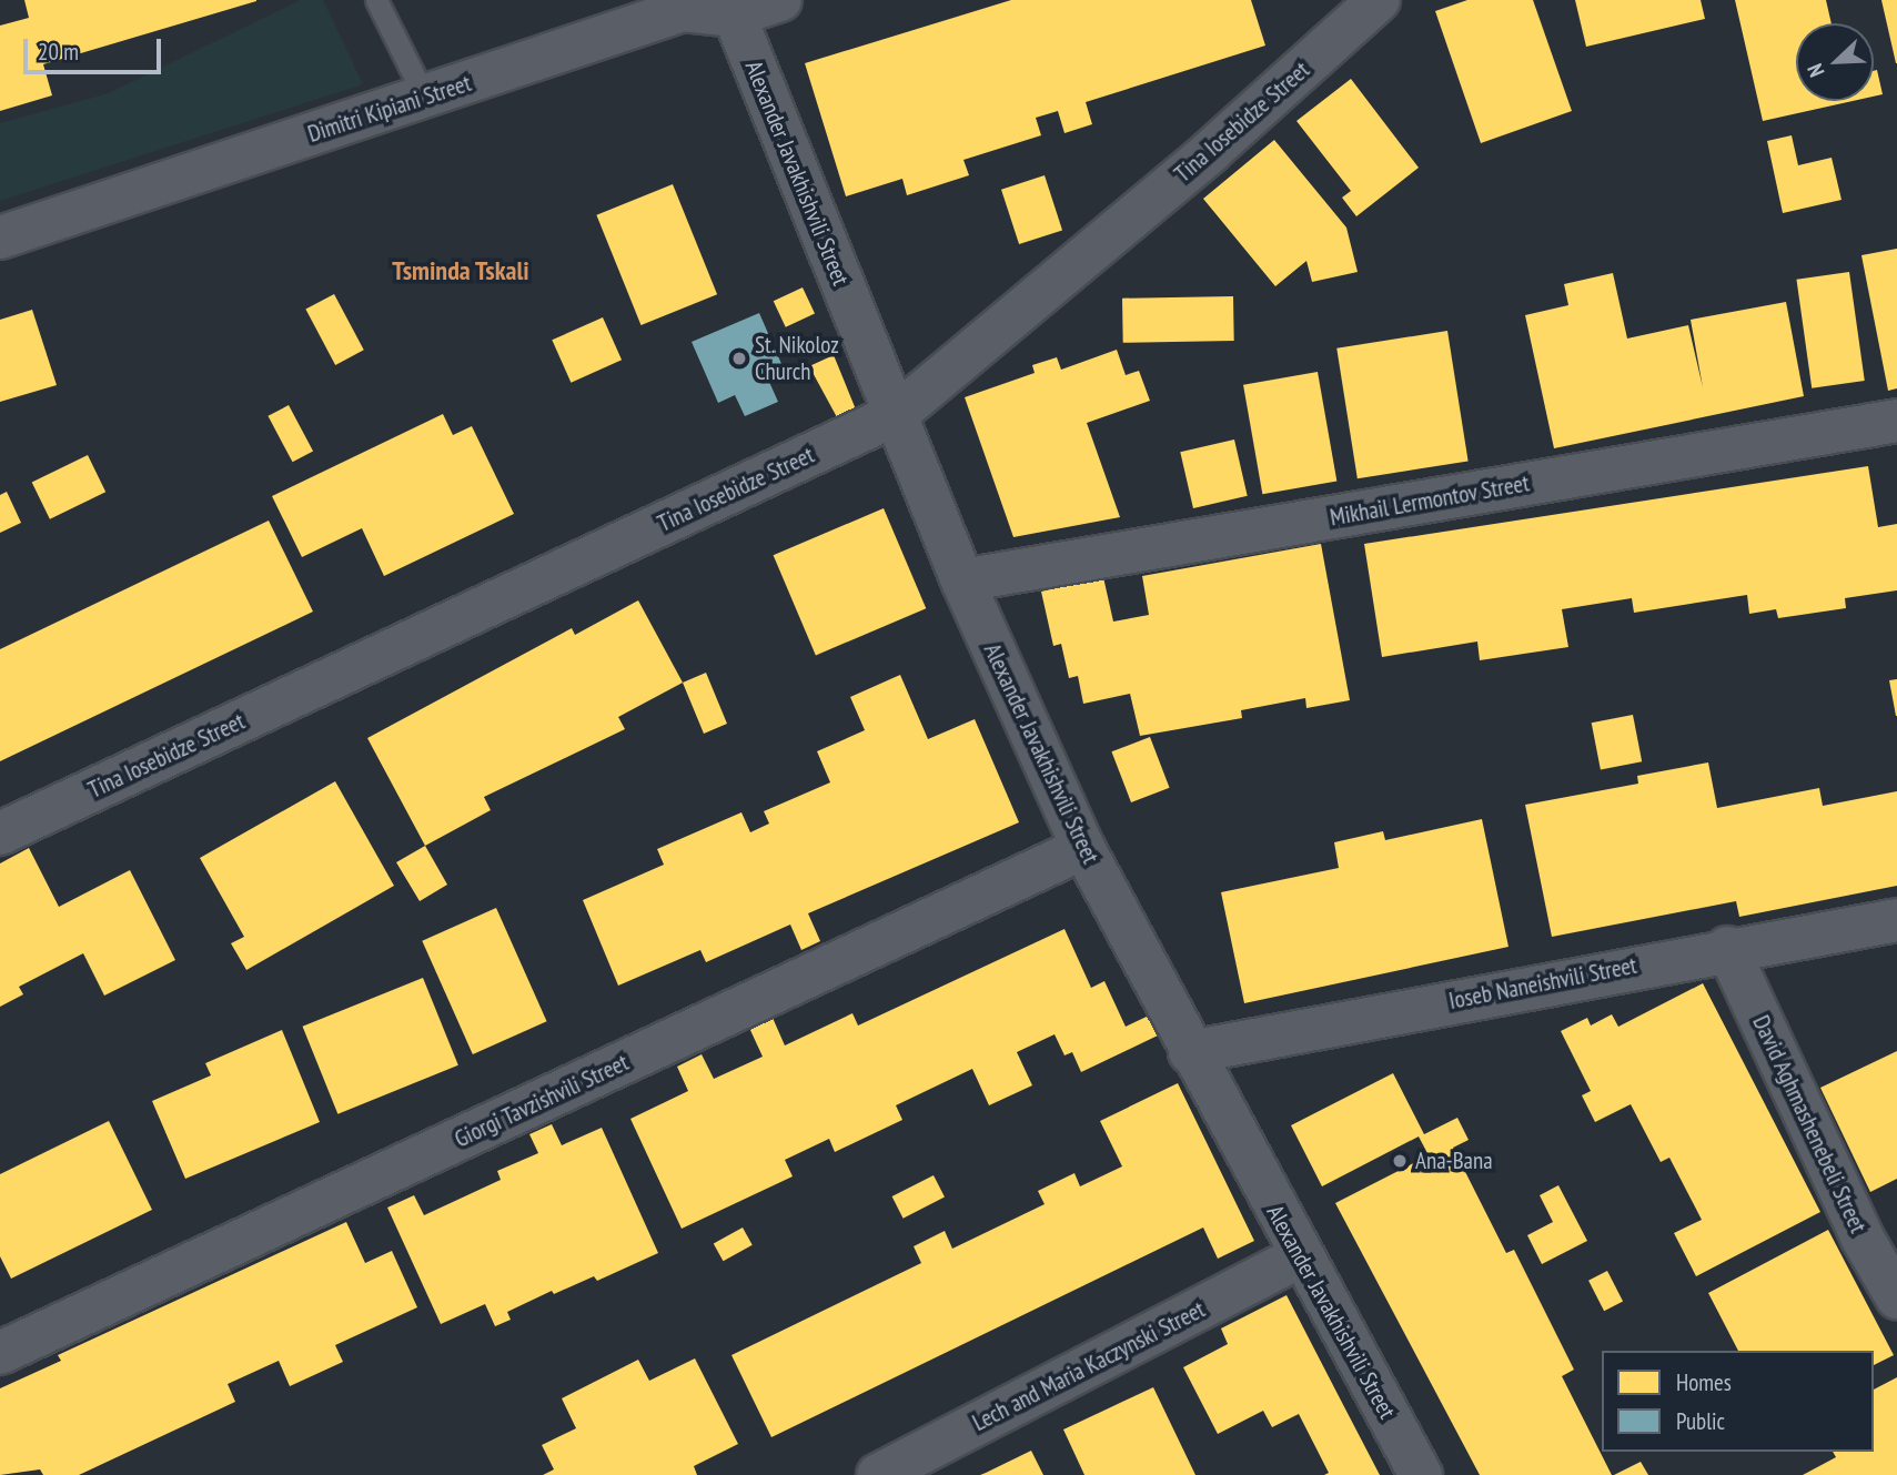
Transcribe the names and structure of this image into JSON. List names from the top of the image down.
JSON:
{
  "streets": {
    "street": [
      "Dimitri Kipiani Street",
      "Tina Iosebidze Street",
      "Alexander Javakhishvili Street",
      "Mikhail Lermontov Street",
      "Ioseb Naneishvili Street",
      "Giorgi Tavzishvili Street",
      "David Aghmashenebeli Street",
      "Lech and Maria Kaczynski Street"
    ]
  },
  "crossings": [
    ["Dimitri Kipiani Street", "Alexander Javakhishvili Street"],
    ["Tina Iosebidze Street", "Alexander Javakhishvili Street"],
    ["Alexander Javakhishvili Street", "Mikhail Lermontov Street"],
    ["Alexander Javakhishvili Street", "Ioseb Naneishvili Street"],
    ["Alexander Javakhishvili Street", "Giorgi Tavzishvili Street"],
    ["Alexander Javakhishvili Street", "Lech and Maria Kaczynski Street"],
    ["Ioseb Naneishvili Street", "David Aghmashenebeli Street"]
  ],
  "districts": ["Tsminda Tskali"],
  "places": ["St. Nikoloz Church", "Ana-Bana"],
  "legend": ["Homes", "Public"],
  "scale_bar": "20 m",
  "north": "bottom left"
}
